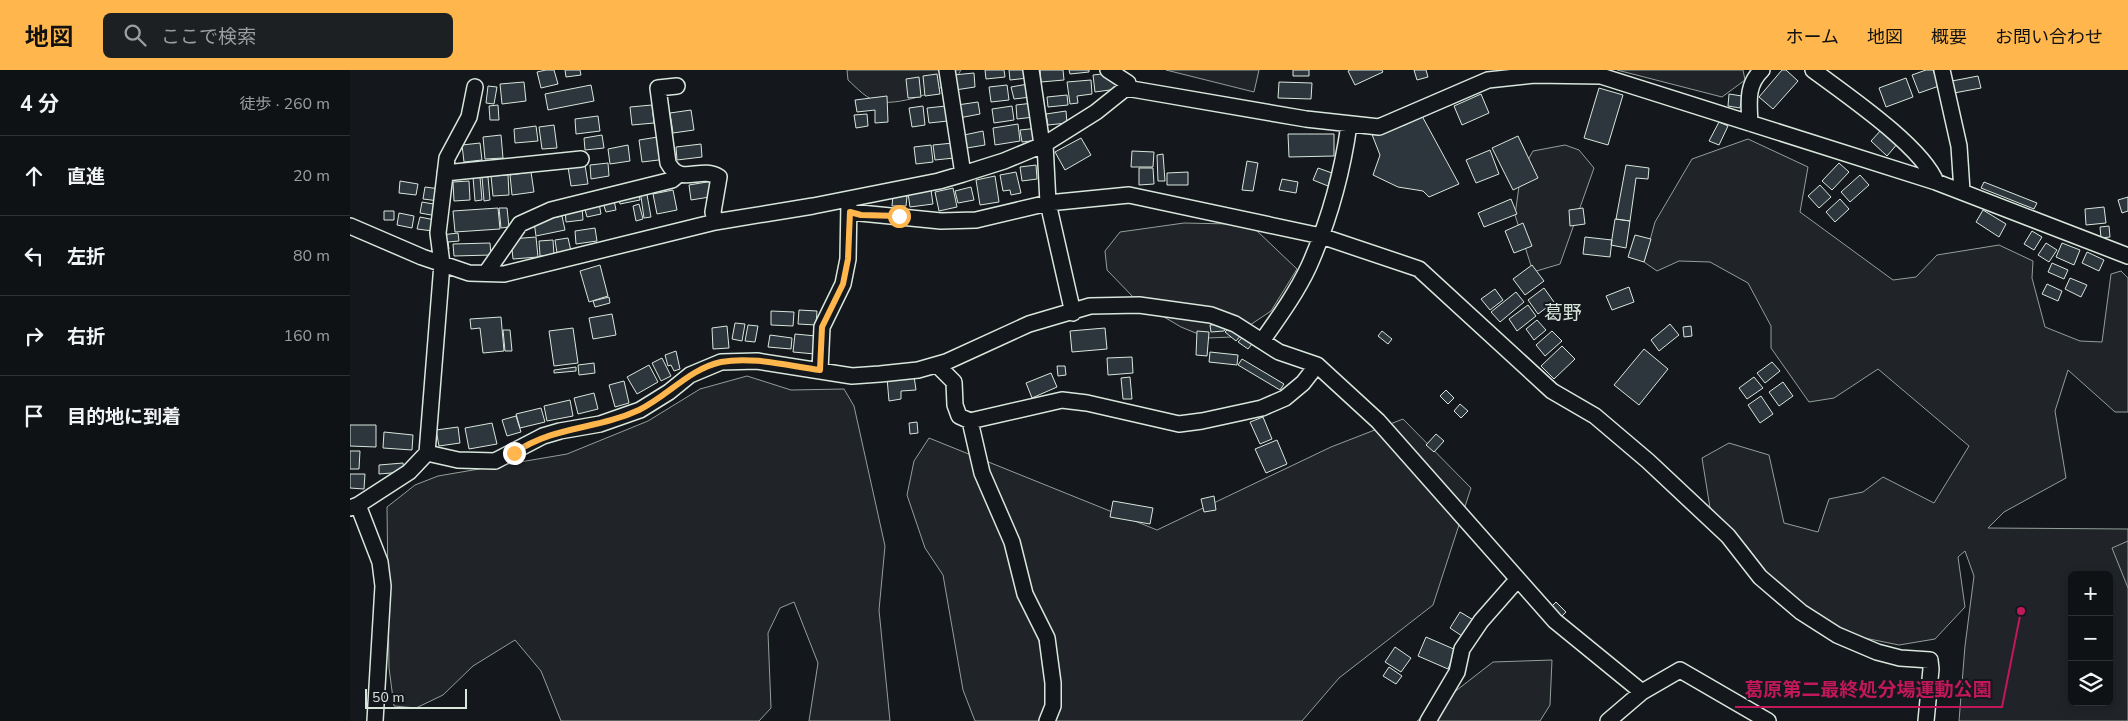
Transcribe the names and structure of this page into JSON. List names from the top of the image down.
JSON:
{
  "districts": ["葛野"],
  "places": ["葛原第二最終処分場運動公園"],
  "scale_bar": "50 m",
  "page": {
    "header": "地図",
    "search": "ここで検索",
    "nav": [
      "ホーム",
      "地図",
      "概要",
      "お問い合わせ"
    ],
    "heading": ["4 分", "徒歩 · 260 m"],
    "list": [
      ["直進", "20 m"],
      ["左折", "80 m"],
      ["右折", "160 m"],
      "目的地に到着"
    ],
    "map_buttons": ["+", "−"],
    "scale": "50 m"
  }
}
